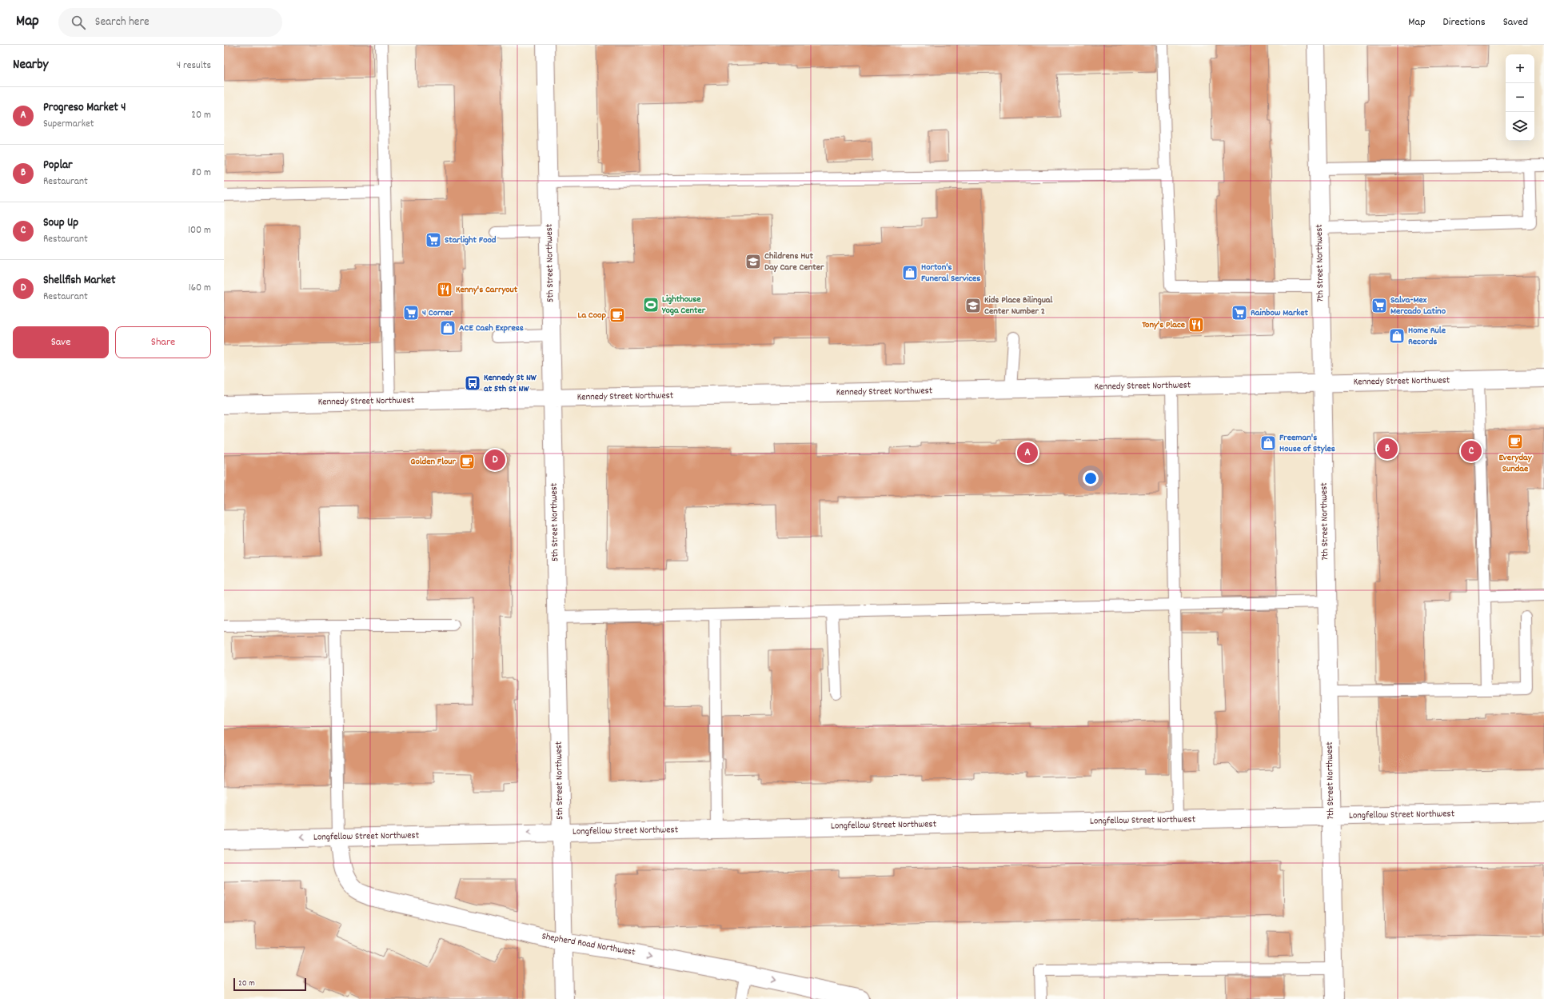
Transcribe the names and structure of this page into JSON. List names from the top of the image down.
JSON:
{
  "streets": {
    "street": [
      "5th Street Northwest",
      "7th Street Northwest",
      "Kennedy Street Northwest",
      "Longfellow Street Northwest",
      "Shepherd Road Northwest"
    ]
  },
  "crossings": [
    ["5th Street Northwest", "Kennedy Street Northwest"],
    ["5th Street Northwest", "Longfellow Street Northwest"],
    ["5th Street Northwest", "Shepherd Road Northwest"],
    ["7th Street Northwest", "Kennedy Street Northwest"],
    ["7th Street Northwest", "Longfellow Street Northwest"],
    ["Longfellow Street Northwest", "Shepherd Road Northwest"]
  ],
  "one_way": ["Shepherd Road Northwest"],
  "places": {
    "supermarket": [
      "Starlight Food",
      "Salva-Mex Mercado Latino",
      "4 Corner",
      "Rainbow Market"
    ],
    "school or university": ["Childrens Hut Day Care Center", "Kids Place Bilingual Center Number 2"],
    "shop": [
      "Horton's Funeral Services",
      "ACE Cash Express",
      "Home Rule Records",
      "Freeman's House of Styles"
    ],
    "restaurant": ["Kenny's Carryout", "Tony's Place"],
    "sports": ["Lighthouse Yoga Center"],
    "cafe": ["La Coop", "Everyday Sundae", "Golden Flour"],
    "bus stop": ["Kennedy St NW at 5th St NW"]
  },
  "scale_bar": "20 m",
  "page": {
    "header": "Map",
    "search": "Search here",
    "nav": ["Map", "Directions", "Saved"],
    "heading": ["Nearby", "4 results"],
    "map_buttons": ["+", "−"],
    "list": [
      {
        "mark": "A",
        "name": "Progreso Market 4",
        "note": "Supermarket",
        "value": "20 m"
      },
      {
        "mark": "B",
        "name": "Poplar",
        "note": "Restaurant",
        "value": "80 m"
      },
      {
        "mark": "C",
        "name": "Soup Up",
        "note": "Restaurant",
        "value": "100 m"
      },
      {
        "mark": "D",
        "name": "Shellfish Market",
        "note": "Restaurant",
        "value": "160 m"
      }
    ],
    "buttons": ["Save", "Share"],
    "pins": [
      "B",
      "C",
      "A",
      "D"
    ],
    "scale": "20 m"
  }
}
